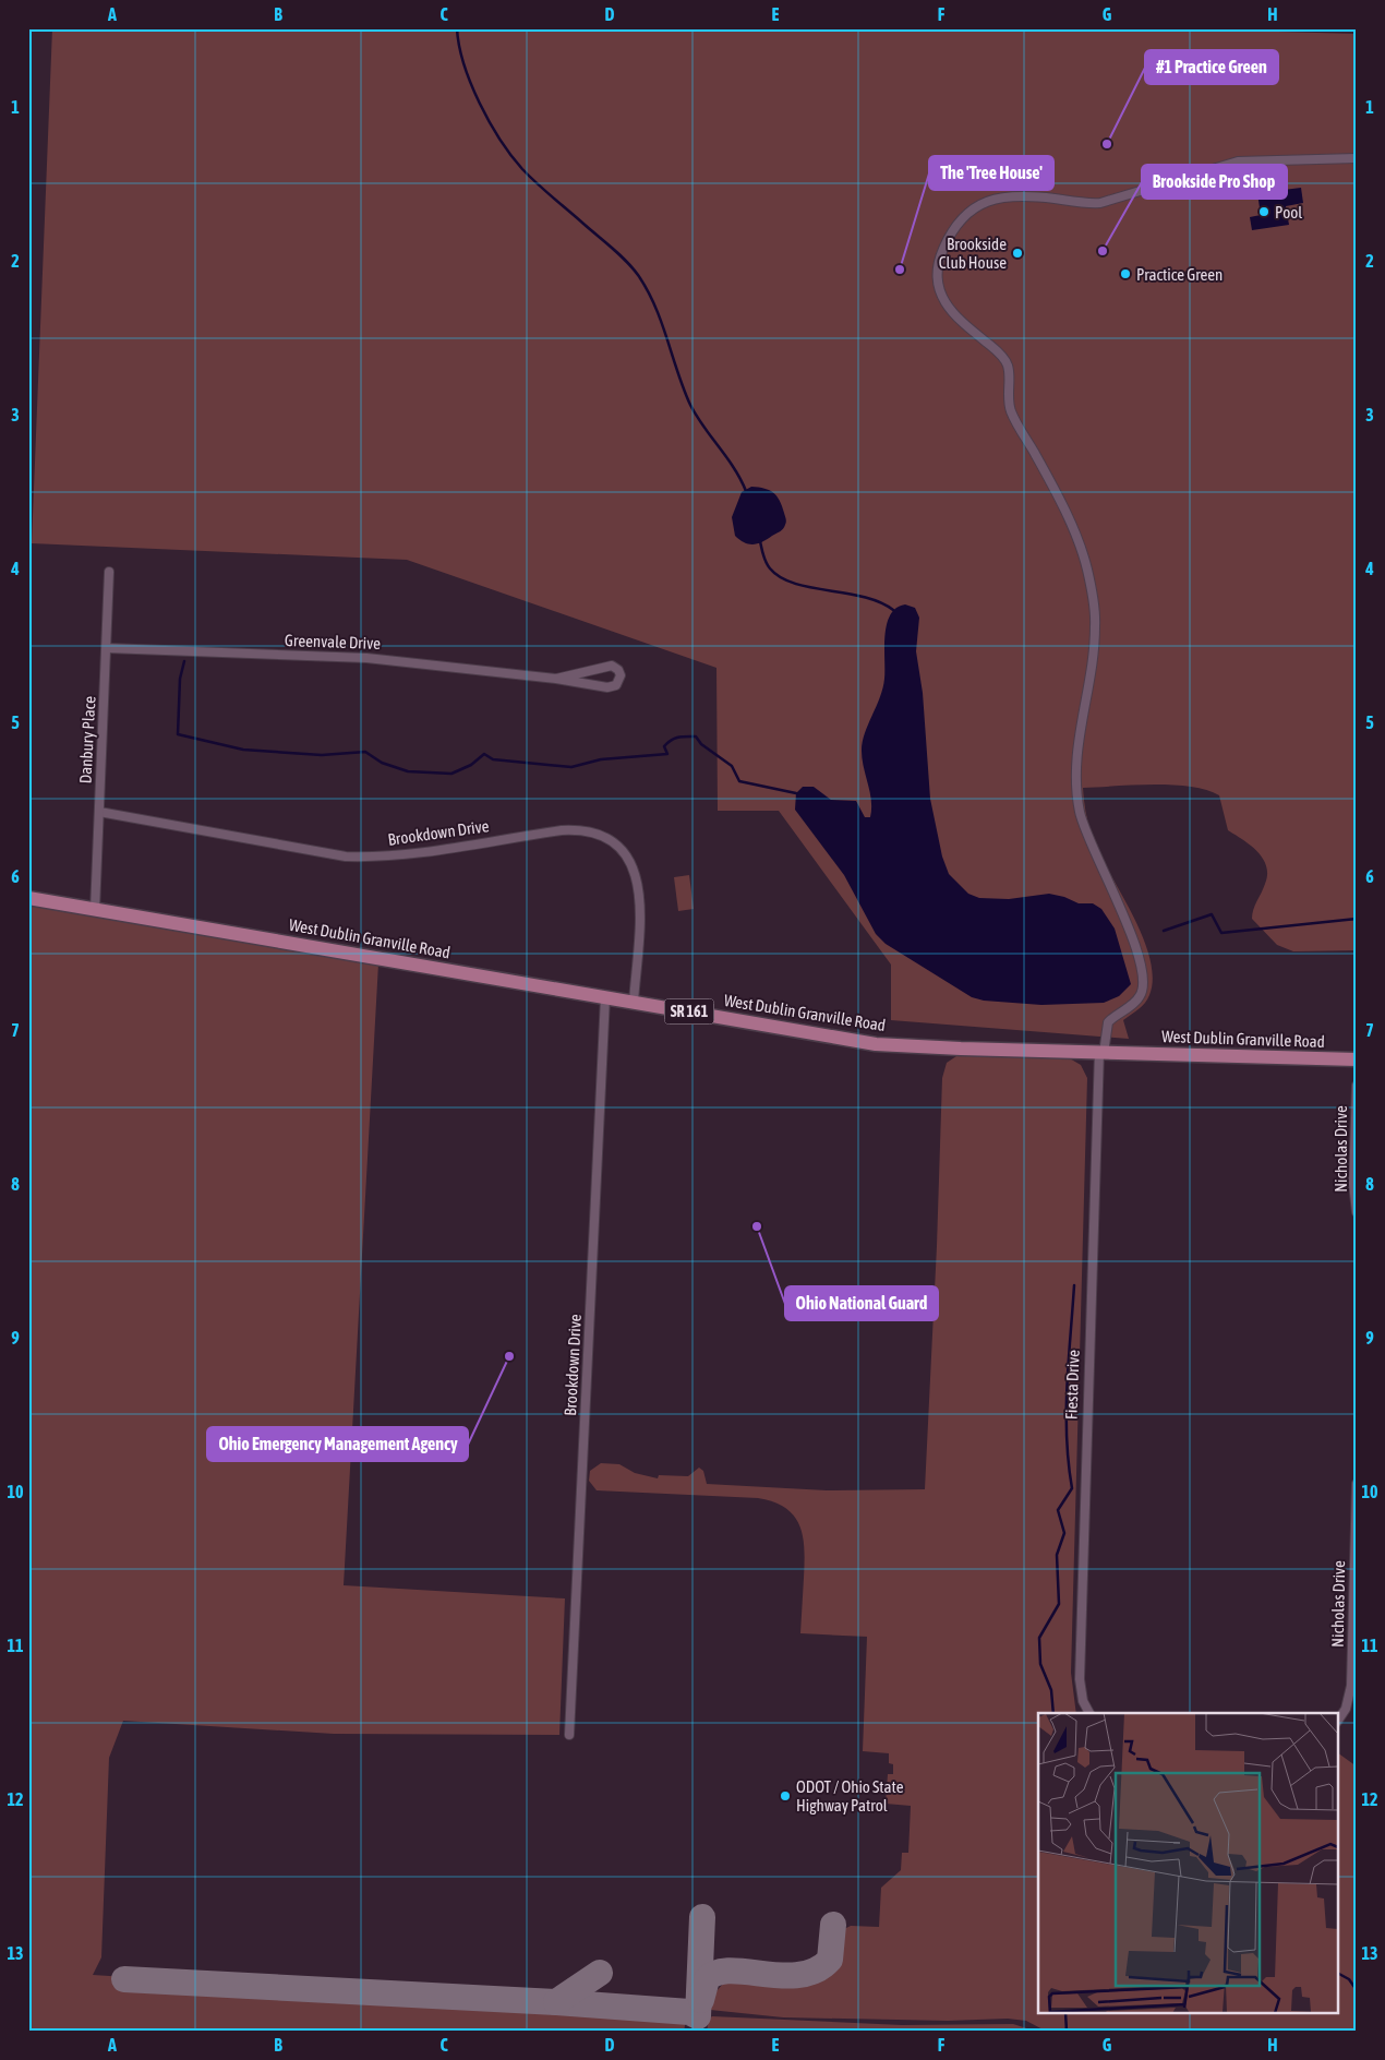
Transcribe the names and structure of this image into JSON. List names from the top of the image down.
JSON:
{
  "streets": {
    "main road": ["West Dublin Granville Road", "SR 161"],
    "street": [
      "Greenvale Drive",
      "Danbury Place",
      "Brookdown Drive",
      "Nicholas Drive",
      "Fiesta Drive"
    ]
  },
  "crossings": [
    ["Greenvale Drive", "Danbury Place"],
    ["Danbury Place", "Brookdown Drive"],
    ["Danbury Place", "West Dublin Granville Road"],
    ["Brookdown Drive", "West Dublin Granville Road"],
    ["West Dublin Granville Road", "Fiesta Drive"]
  ],
  "places": [
    "#1 Practice Green",
    "Pool",
    "Brookside Pro Shop",
    "Brookside Club House",
    "The 'Tree House'",
    "Practice Green",
    "Ohio National Guard",
    "Ohio Emergency Management Agency",
    "ODOT / Ohio State Highway Patrol"
  ],
  "grid": {
    "columns": [
      "A",
      "B",
      "C",
      "D",
      "E",
      "F",
      "G",
      "H"
    ],
    "rows": [
      "1",
      "2",
      "3",
      "4",
      "5",
      "6",
      "7",
      "8",
      "9",
      "10",
      "11",
      "12",
      "13"
    ]
  }
}
